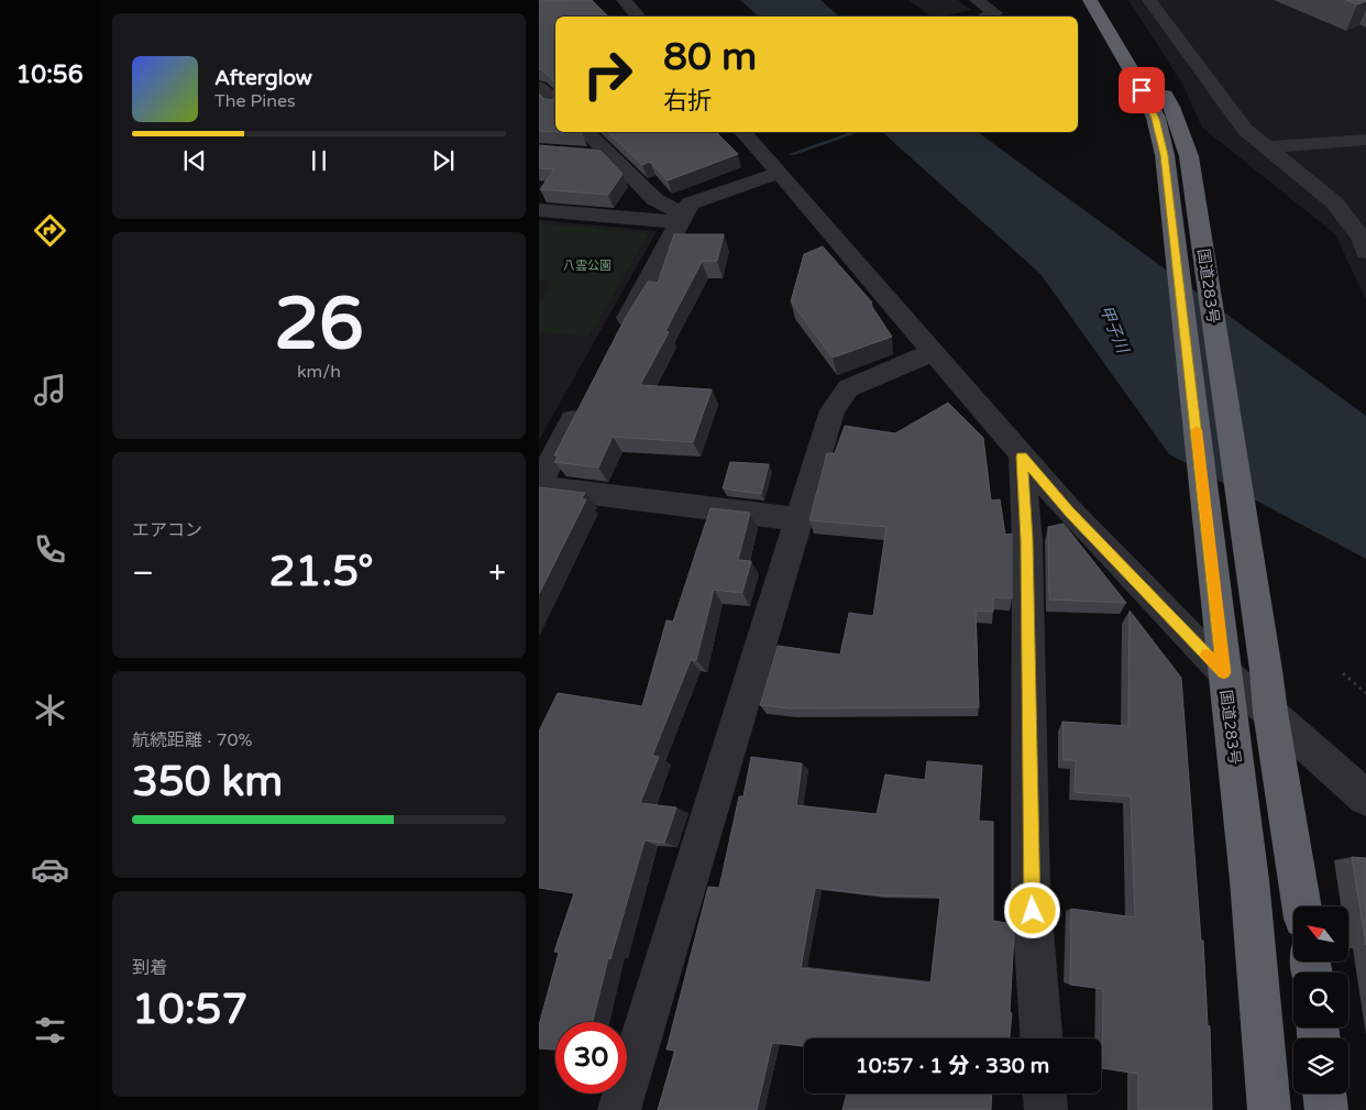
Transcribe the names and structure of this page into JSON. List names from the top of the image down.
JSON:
{
  "streets": {
    "highway": ["国道283号"]
  },
  "water": ["甲子川"],
  "parks": ["八雲公園"],
  "north": "top left",
  "page": {
    "tabs": "10:56",
    "turn": ["80 m", "右折"],
    "song": ["Afterglow", "The Pines"],
    "tile": [
      ["26", "km/h"],
      "エアコン",
      ["航続距離 · 70%", "350 km"],
      ["到着", "10:57"]
    ],
    "heat": ["−", "21.5°", "+"],
    "limit": "30",
    "trip": "10:57 · 1 分 · 330 m"
  }
}
